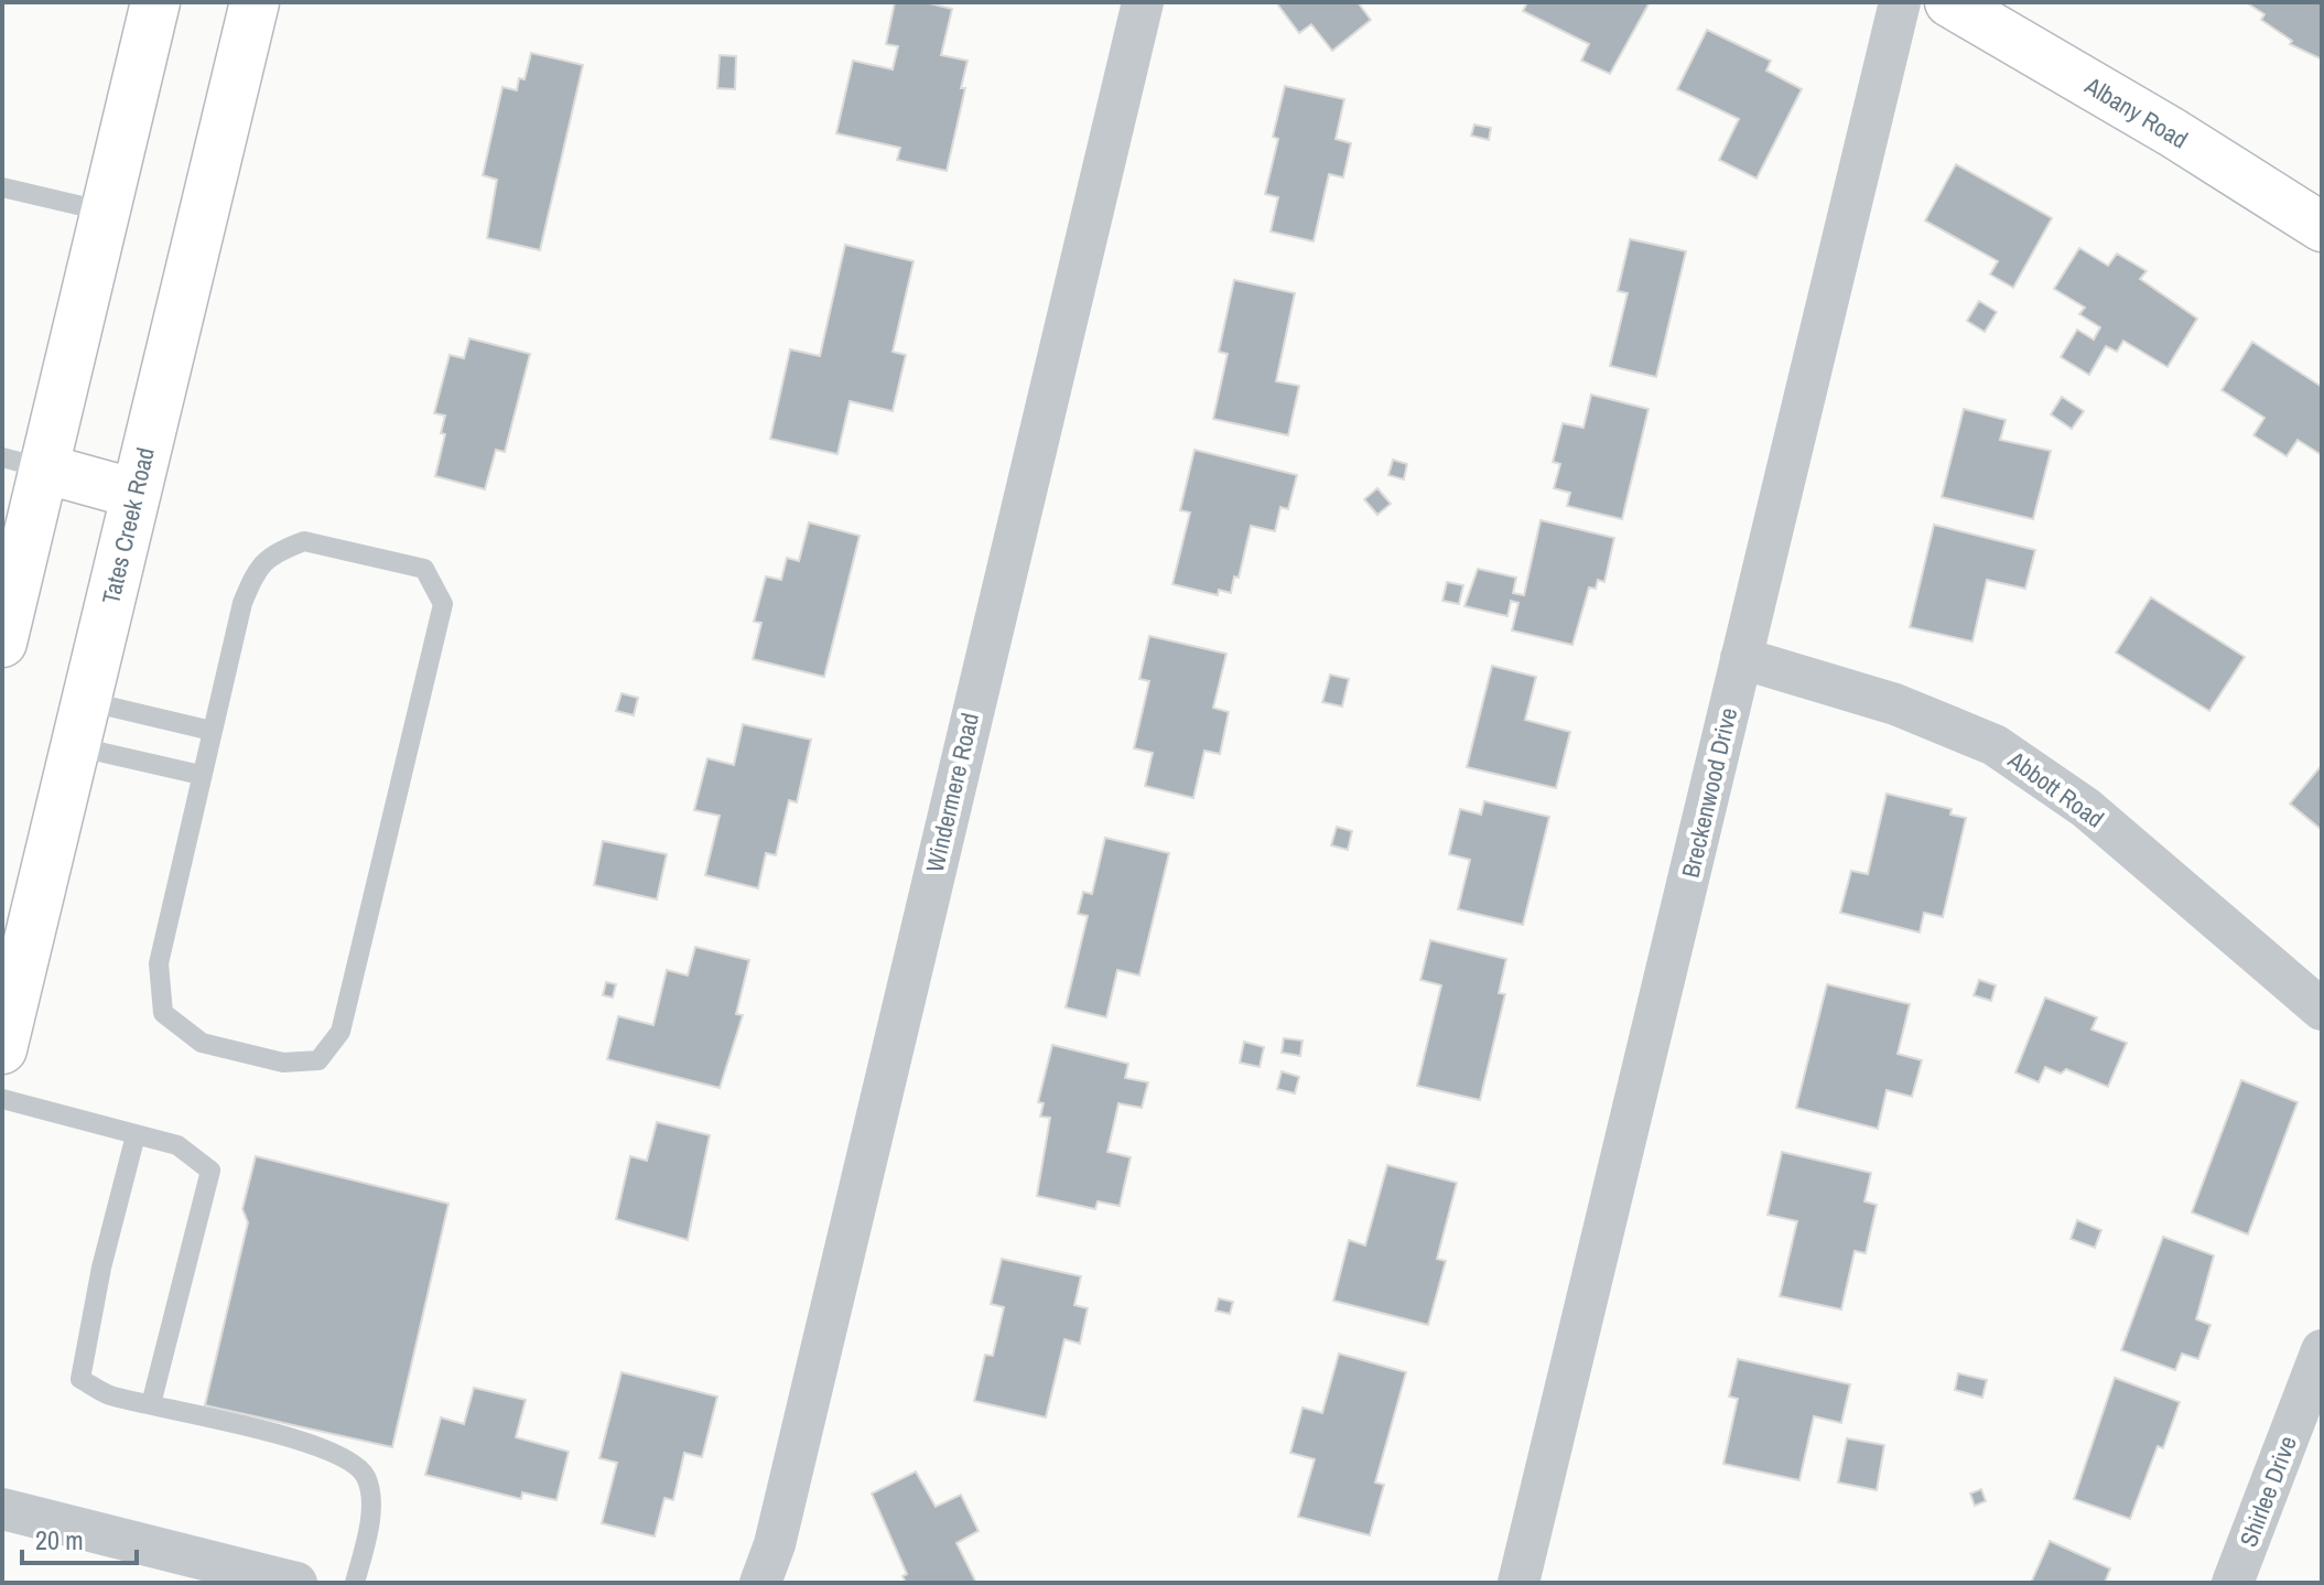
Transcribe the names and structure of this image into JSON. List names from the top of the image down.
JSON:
{
  "streets": {
    "main road": ["Albany Road", "Tates Creek Road"],
    "street": [
      "Abbott Road",
      "Windermere Road",
      "Breckenwood Drive",
      "Shirlee Drive"
    ]
  },
  "crossings": [
    ["Abbott Road", "Breckenwood Drive"]
  ],
  "scale_bar": "20 m"
}
